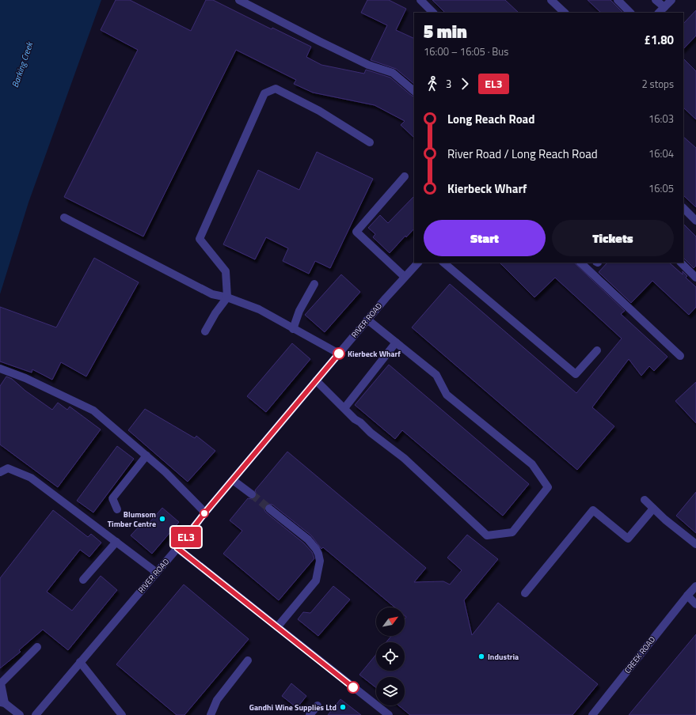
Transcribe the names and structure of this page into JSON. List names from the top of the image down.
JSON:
{
  "streets": {
    "street": ["RIVER ROAD", "CREEK ROAD"]
  },
  "water": ["Barking Creek"],
  "places": [
    "Kierbeck Wharf",
    "Blumsom Timber Centre",
    "Industria",
    "Gandhi Wine Supplies Ltd"
  ],
  "lines": ["bus line EL3"],
  "north": "top right",
  "page": {
    "on_map": "EL3",
    "heading": ["5 min", "16:00 – 16:05 · Bus", "£1.80"],
    "legs": ["3", "EL3", "2 stops"],
    "list": [
      {
        "name": "Long Reach Road",
        "value": "16:03"
      },
      {
        "name": "River Road / Long Reach Road",
        "value": "16:04"
      },
      {
        "name": "Kierbeck Wharf",
        "value": "16:05"
      }
    ],
    "buttons": ["Start", "Tickets"]
  }
}
